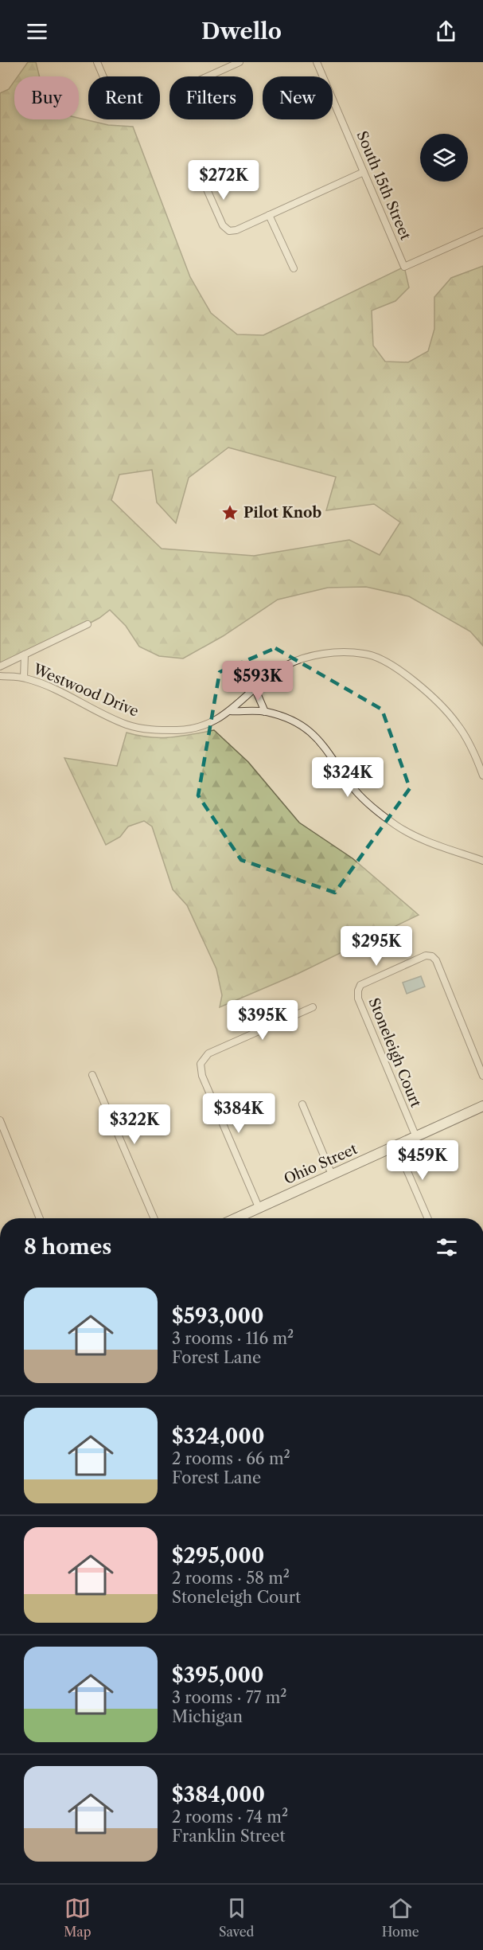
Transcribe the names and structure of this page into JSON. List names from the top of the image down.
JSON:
{
  "streets": {
    "street": [
      "South 15th Street",
      "Westwood Drive",
      "Stoneleigh Court",
      "Ohio Street"
    ]
  },
  "crossings": [
    ["Stoneleigh Court", "Ohio Street"]
  ],
  "places": {
    "place": ["Pilot Knob"]
  },
  "page": {
    "header": "Dwello",
    "chip": [
      "Buy",
      "Rent",
      "Filters",
      "New"
    ],
    "price": [
      "$272K",
      "$593K",
      "$324K",
      "$295K",
      "$395K",
      "$384K",
      "$322K",
      "$459K"
    ],
    "heading": "8 homes",
    "list": [
      {
        "name": "$593,000",
        "note": "3 rooms · 116 m² · Forest Lane"
      },
      {
        "name": "$324,000",
        "note": "2 rooms · 66 m² · Forest Lane"
      },
      {
        "name": "$295,000",
        "note": "2 rooms · 58 m² · Stoneleigh Court"
      },
      {
        "name": "$395,000",
        "note": "3 rooms · 77 m² · Michigan"
      },
      {
        "name": "$384,000",
        "note": "2 rooms · 74 m² · Franklin Street"
      }
    ],
    "tabs": ["Map", "Saved", "Home"]
  }
}
